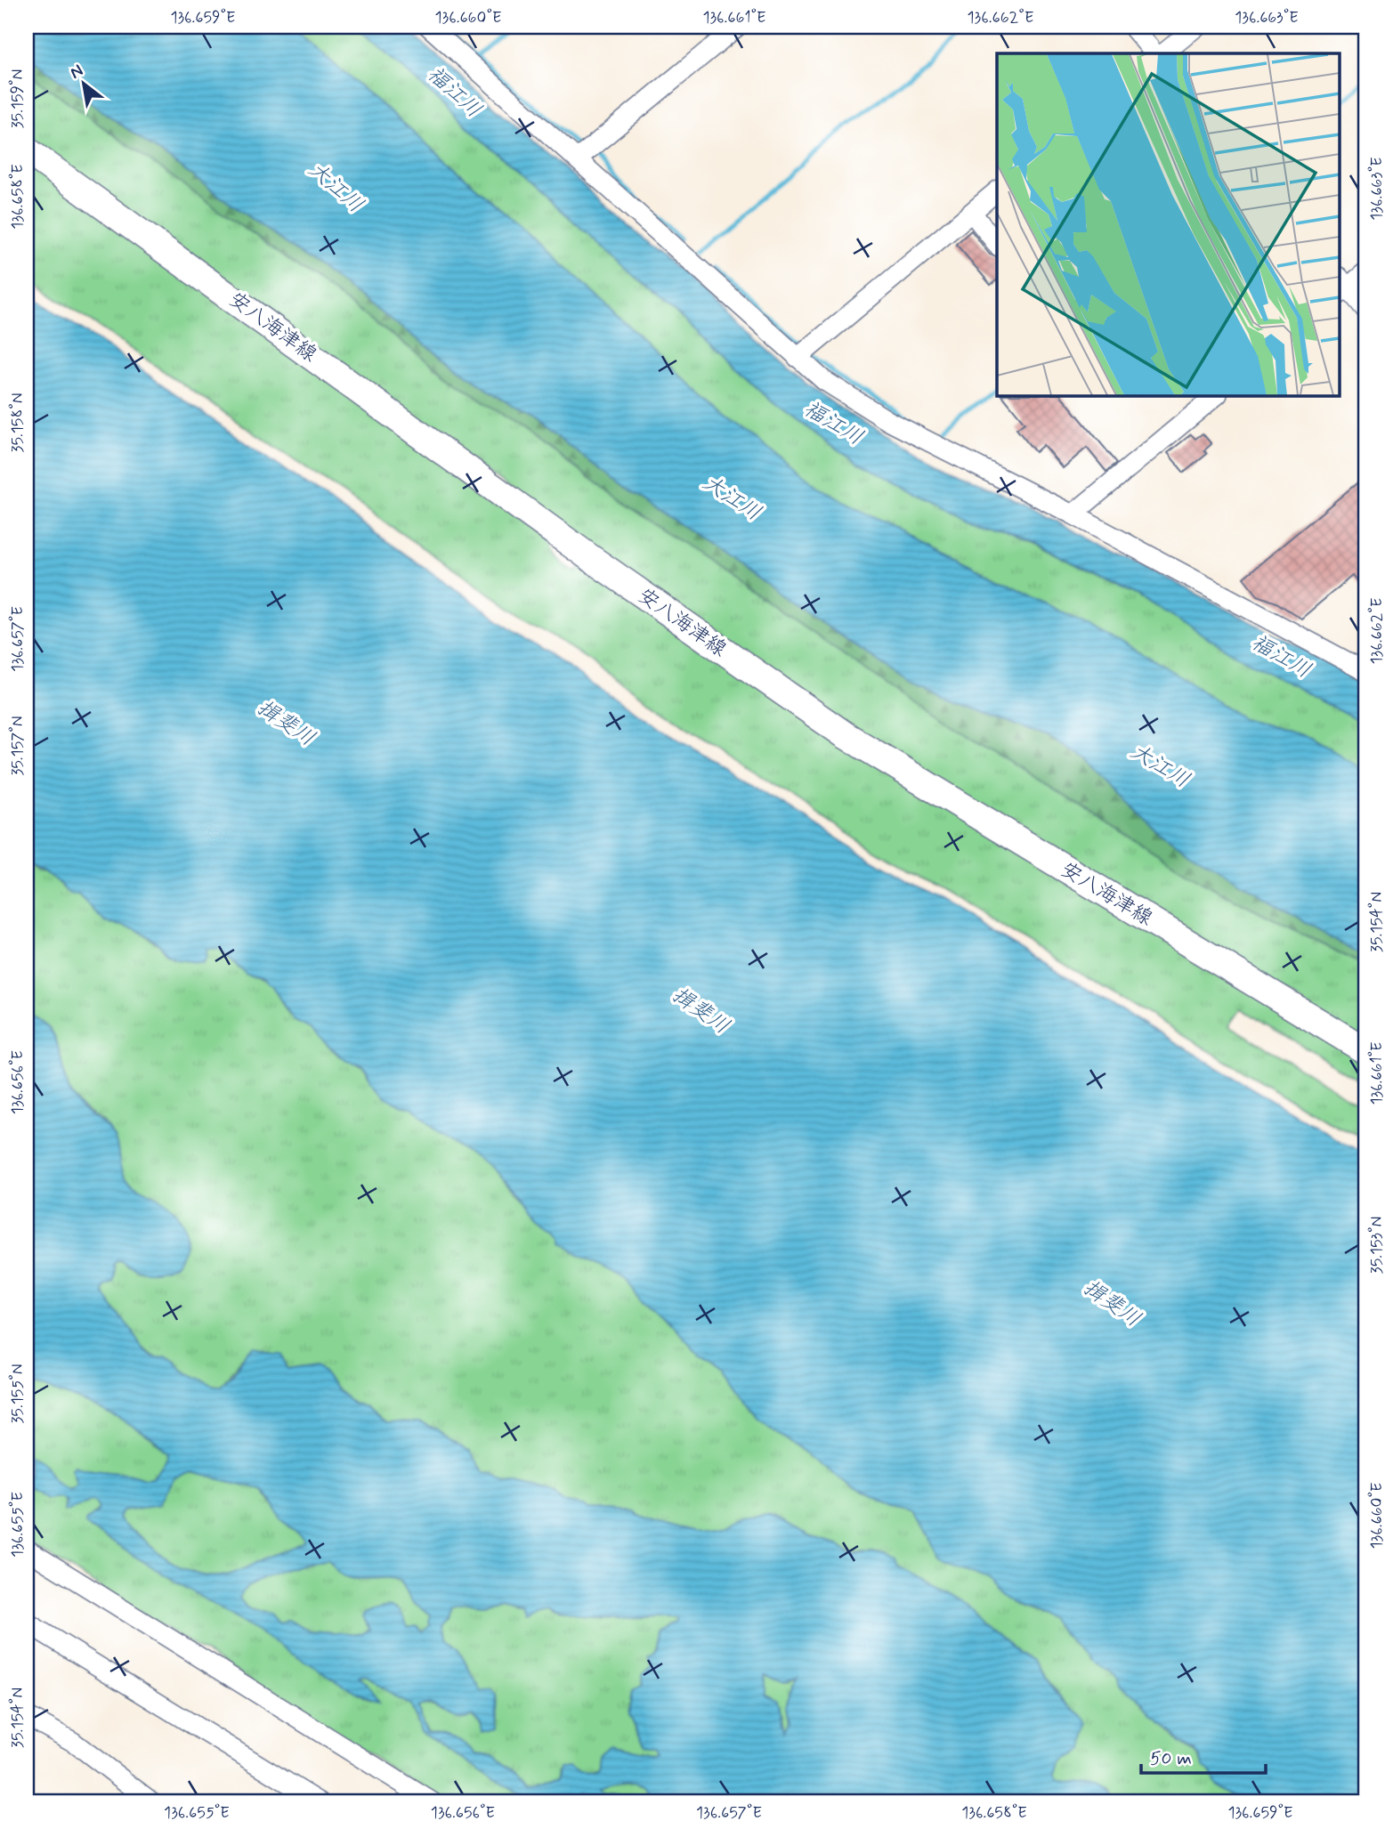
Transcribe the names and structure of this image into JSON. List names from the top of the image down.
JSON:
{
  "streets": {
    "main road": ["安八海津線"]
  },
  "water": ["福江川", "大江川", "揖斐川"],
  "scale_bar": "50 m",
  "north": "top left",
  "coordinates": [
    "136.659°E",
    "136.660°E",
    "136.661°E",
    "136.662°E",
    "136.663°E",
    "35.159°N",
    "136.658°E",
    "35.158°N",
    "136.657°E",
    "35.157°N",
    "35.154°N",
    "136.656°E",
    "35.153°N",
    "35.155°N",
    "136.655°E"
  ]
}
